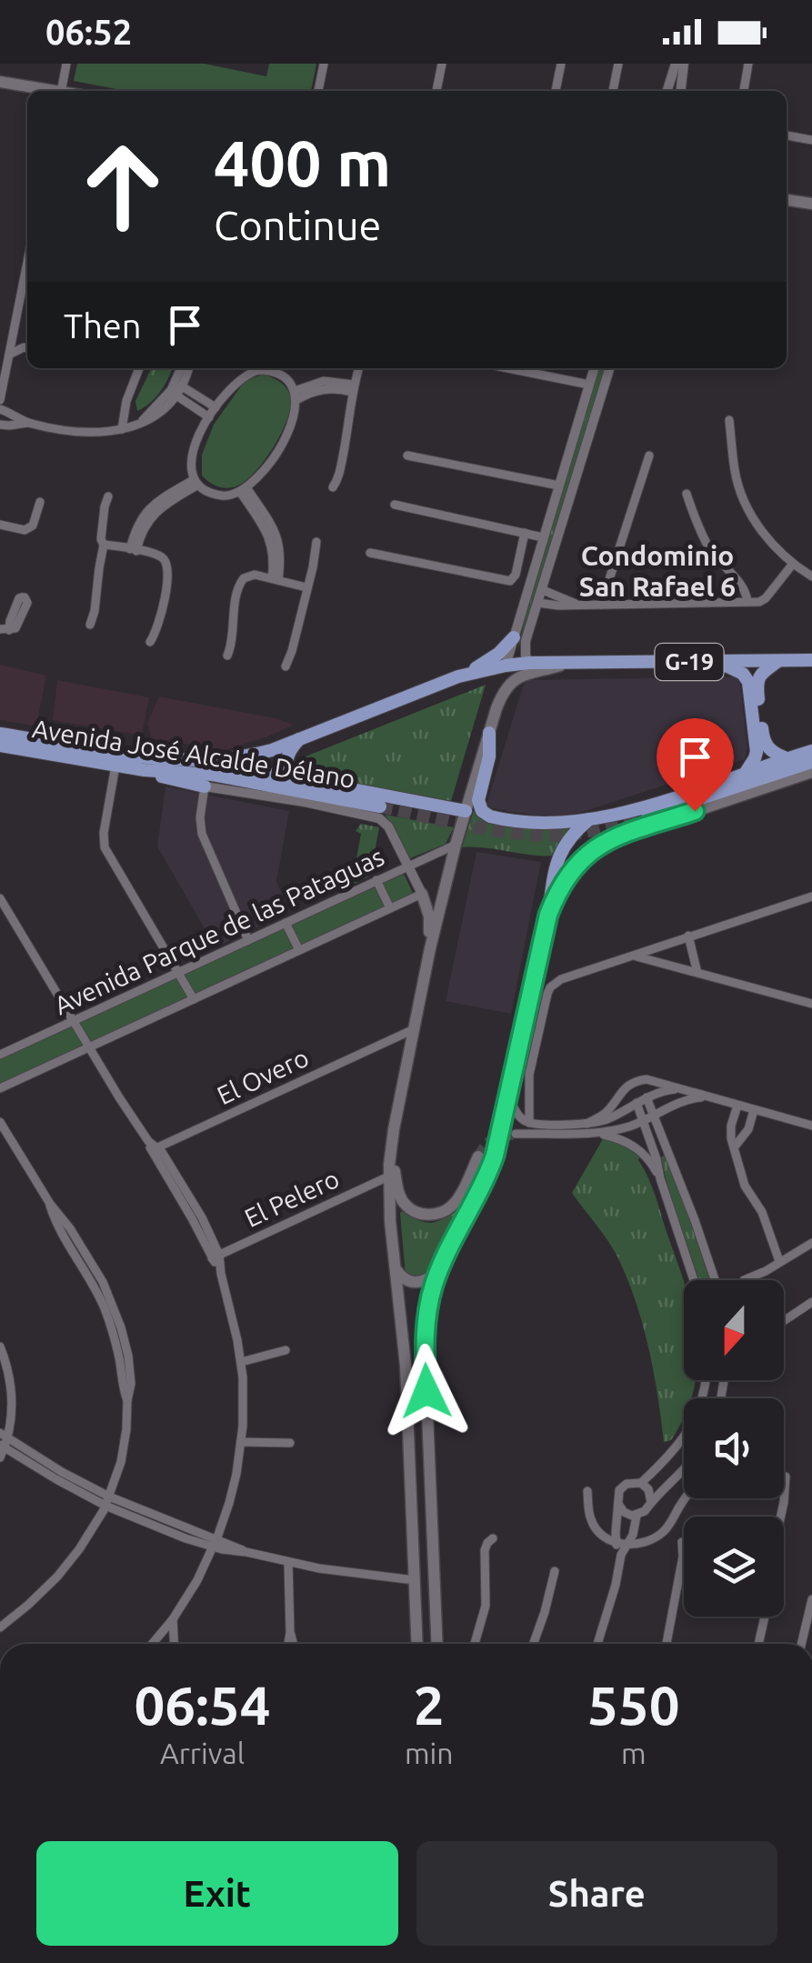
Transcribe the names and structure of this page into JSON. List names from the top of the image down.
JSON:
{
  "streets": {
    "main road": ["G-19", "Avenida José Alcalde Délano"],
    "street": ["Avenida Parque de las Pataguas", "El Overo", "El Pelero"]
  },
  "crossings": [
    ["G-19", "Avenida José Alcalde Délano"],
    ["G-19", "Avenida Parque de las Pataguas"],
    ["G-19", "El Overo"],
    ["G-19", "El Pelero"]
  ],
  "districts": ["Condominio San Rafael 6"],
  "north": "bottom",
  "page": {
    "status": "06:52",
    "turn": ["400 m", "Continue"],
    "then": "Then",
    "eta": [
      "06:54",
      "Arrival",
      "2",
      "min",
      "550",
      "m"
    ],
    "buttons": ["Exit", "Share"]
  }
}
